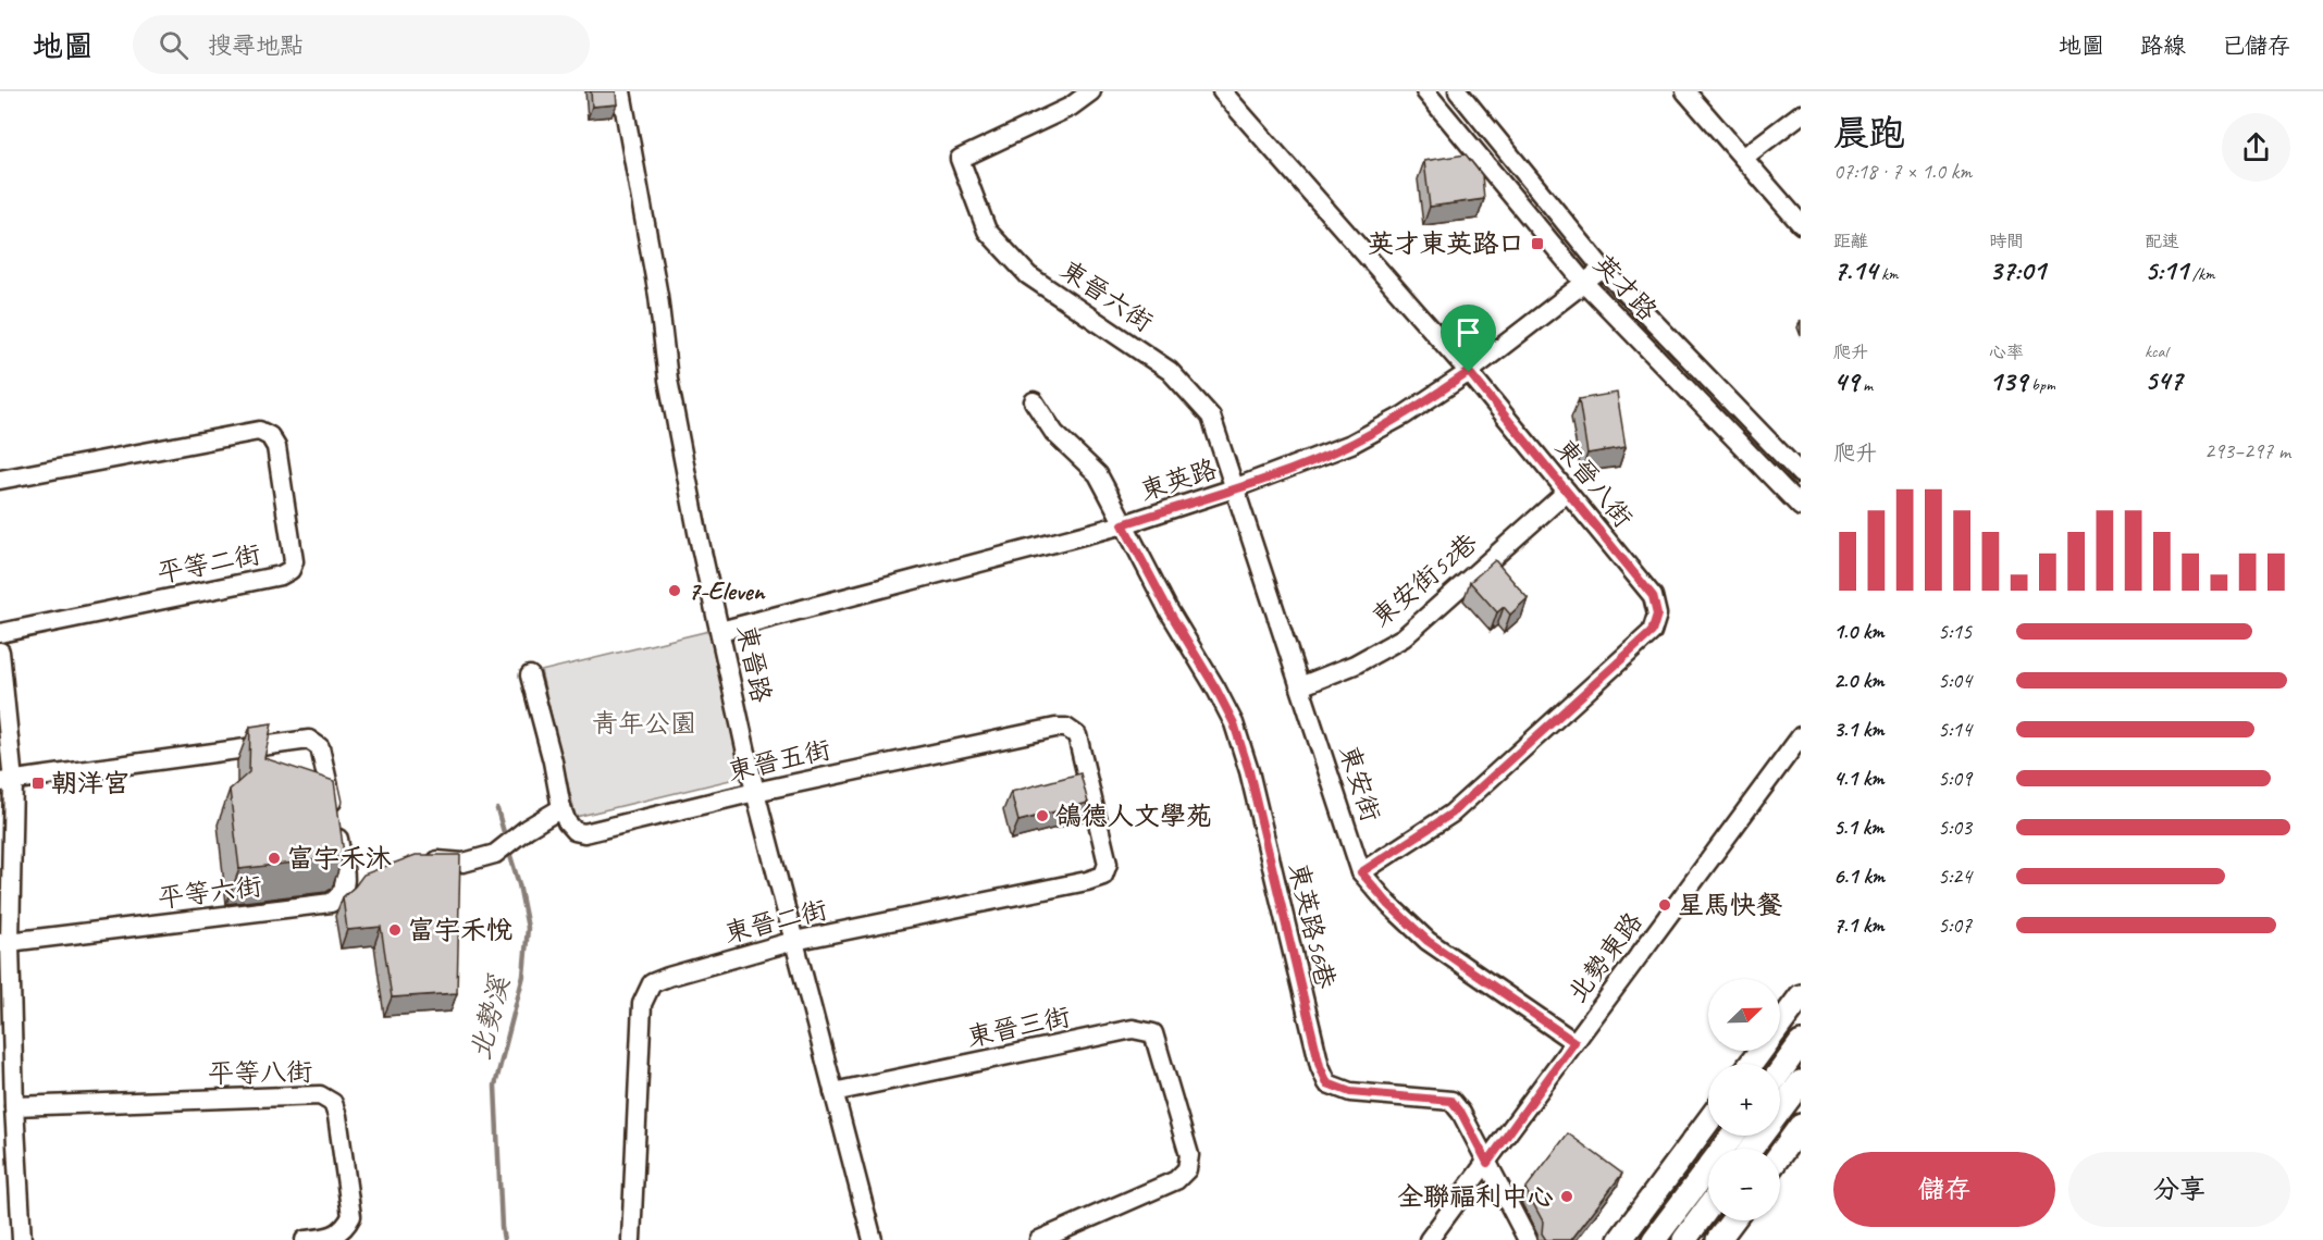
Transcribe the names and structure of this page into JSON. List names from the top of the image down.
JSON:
{
  "streets": {
    "street": [
      "英才路",
      "東晉六街",
      "東英路",
      "東晉八街",
      "平等二街",
      "東安街52巷",
      "東晉路",
      "東晉五街",
      "東安街",
      "平等六街",
      "東晉二街",
      "東英路56巷",
      "北勢東路",
      "東晉三街",
      "平等八街"
    ]
  },
  "crossings": [
    ["英才路", "東英路"],
    ["東晉六街", "東英路"],
    ["東晉六街", "東安街"],
    ["東英路", "東晉八街"],
    ["東英路", "東晉路"],
    ["東英路", "東安街"],
    ["東英路", "東英路56巷"],
    ["東晉八街", "東安街52巷"],
    ["東晉八街", "東安街"],
    ["東安街52巷", "東安街"],
    ["東晉路", "東晉五街"],
    ["東晉路", "東晉二街"],
    ["東晉路", "東晉三街"],
    ["東晉五街", "東晉二街"],
    ["東安街", "北勢東路"],
    ["東英路56巷", "北勢東路"]
  ],
  "water": ["北勢溪"],
  "parks": ["青年公園"],
  "places": {
    "transit": ["英才東英路口", "朝洋宮"],
    "other": [
      "7-Eleven",
      "鴿德人文學苑",
      "富宇禾沐",
      "星馬快餐",
      "富宇禾悅",
      "全聯福利中心"
    ]
  },
  "north": "top right",
  "page": {
    "header": "地圖",
    "search": "搜尋地點",
    "nav": ["地圖", "路線", "已儲存"],
    "heading": ["晨跑", "07:18 · 7 × 1.0 km"],
    "stats": [
      ["距離", "7.14 km"],
      ["時間", "37:01"],
      ["配速", "5:11 /km"],
      ["爬升", "49 m"],
      ["心率", "139 bpm"],
      ["kcal", "547"]
    ],
    "chart": ["爬升", "293–297 m"],
    "list": [
      {
        "name": "1.0 km",
        "note": "5:15"
      },
      {
        "name": "2.0 km",
        "note": "5:04"
      },
      {
        "name": "3.1 km",
        "note": "5:14"
      },
      {
        "name": "4.1 km",
        "note": "5:09"
      },
      {
        "name": "5.1 km",
        "note": "5:03"
      },
      {
        "name": "6.1 km",
        "note": "5:24"
      },
      {
        "name": "7.1 km",
        "note": "5:07"
      }
    ],
    "map_buttons": ["+", "−"],
    "buttons": ["儲存", "分享"]
  }
}
